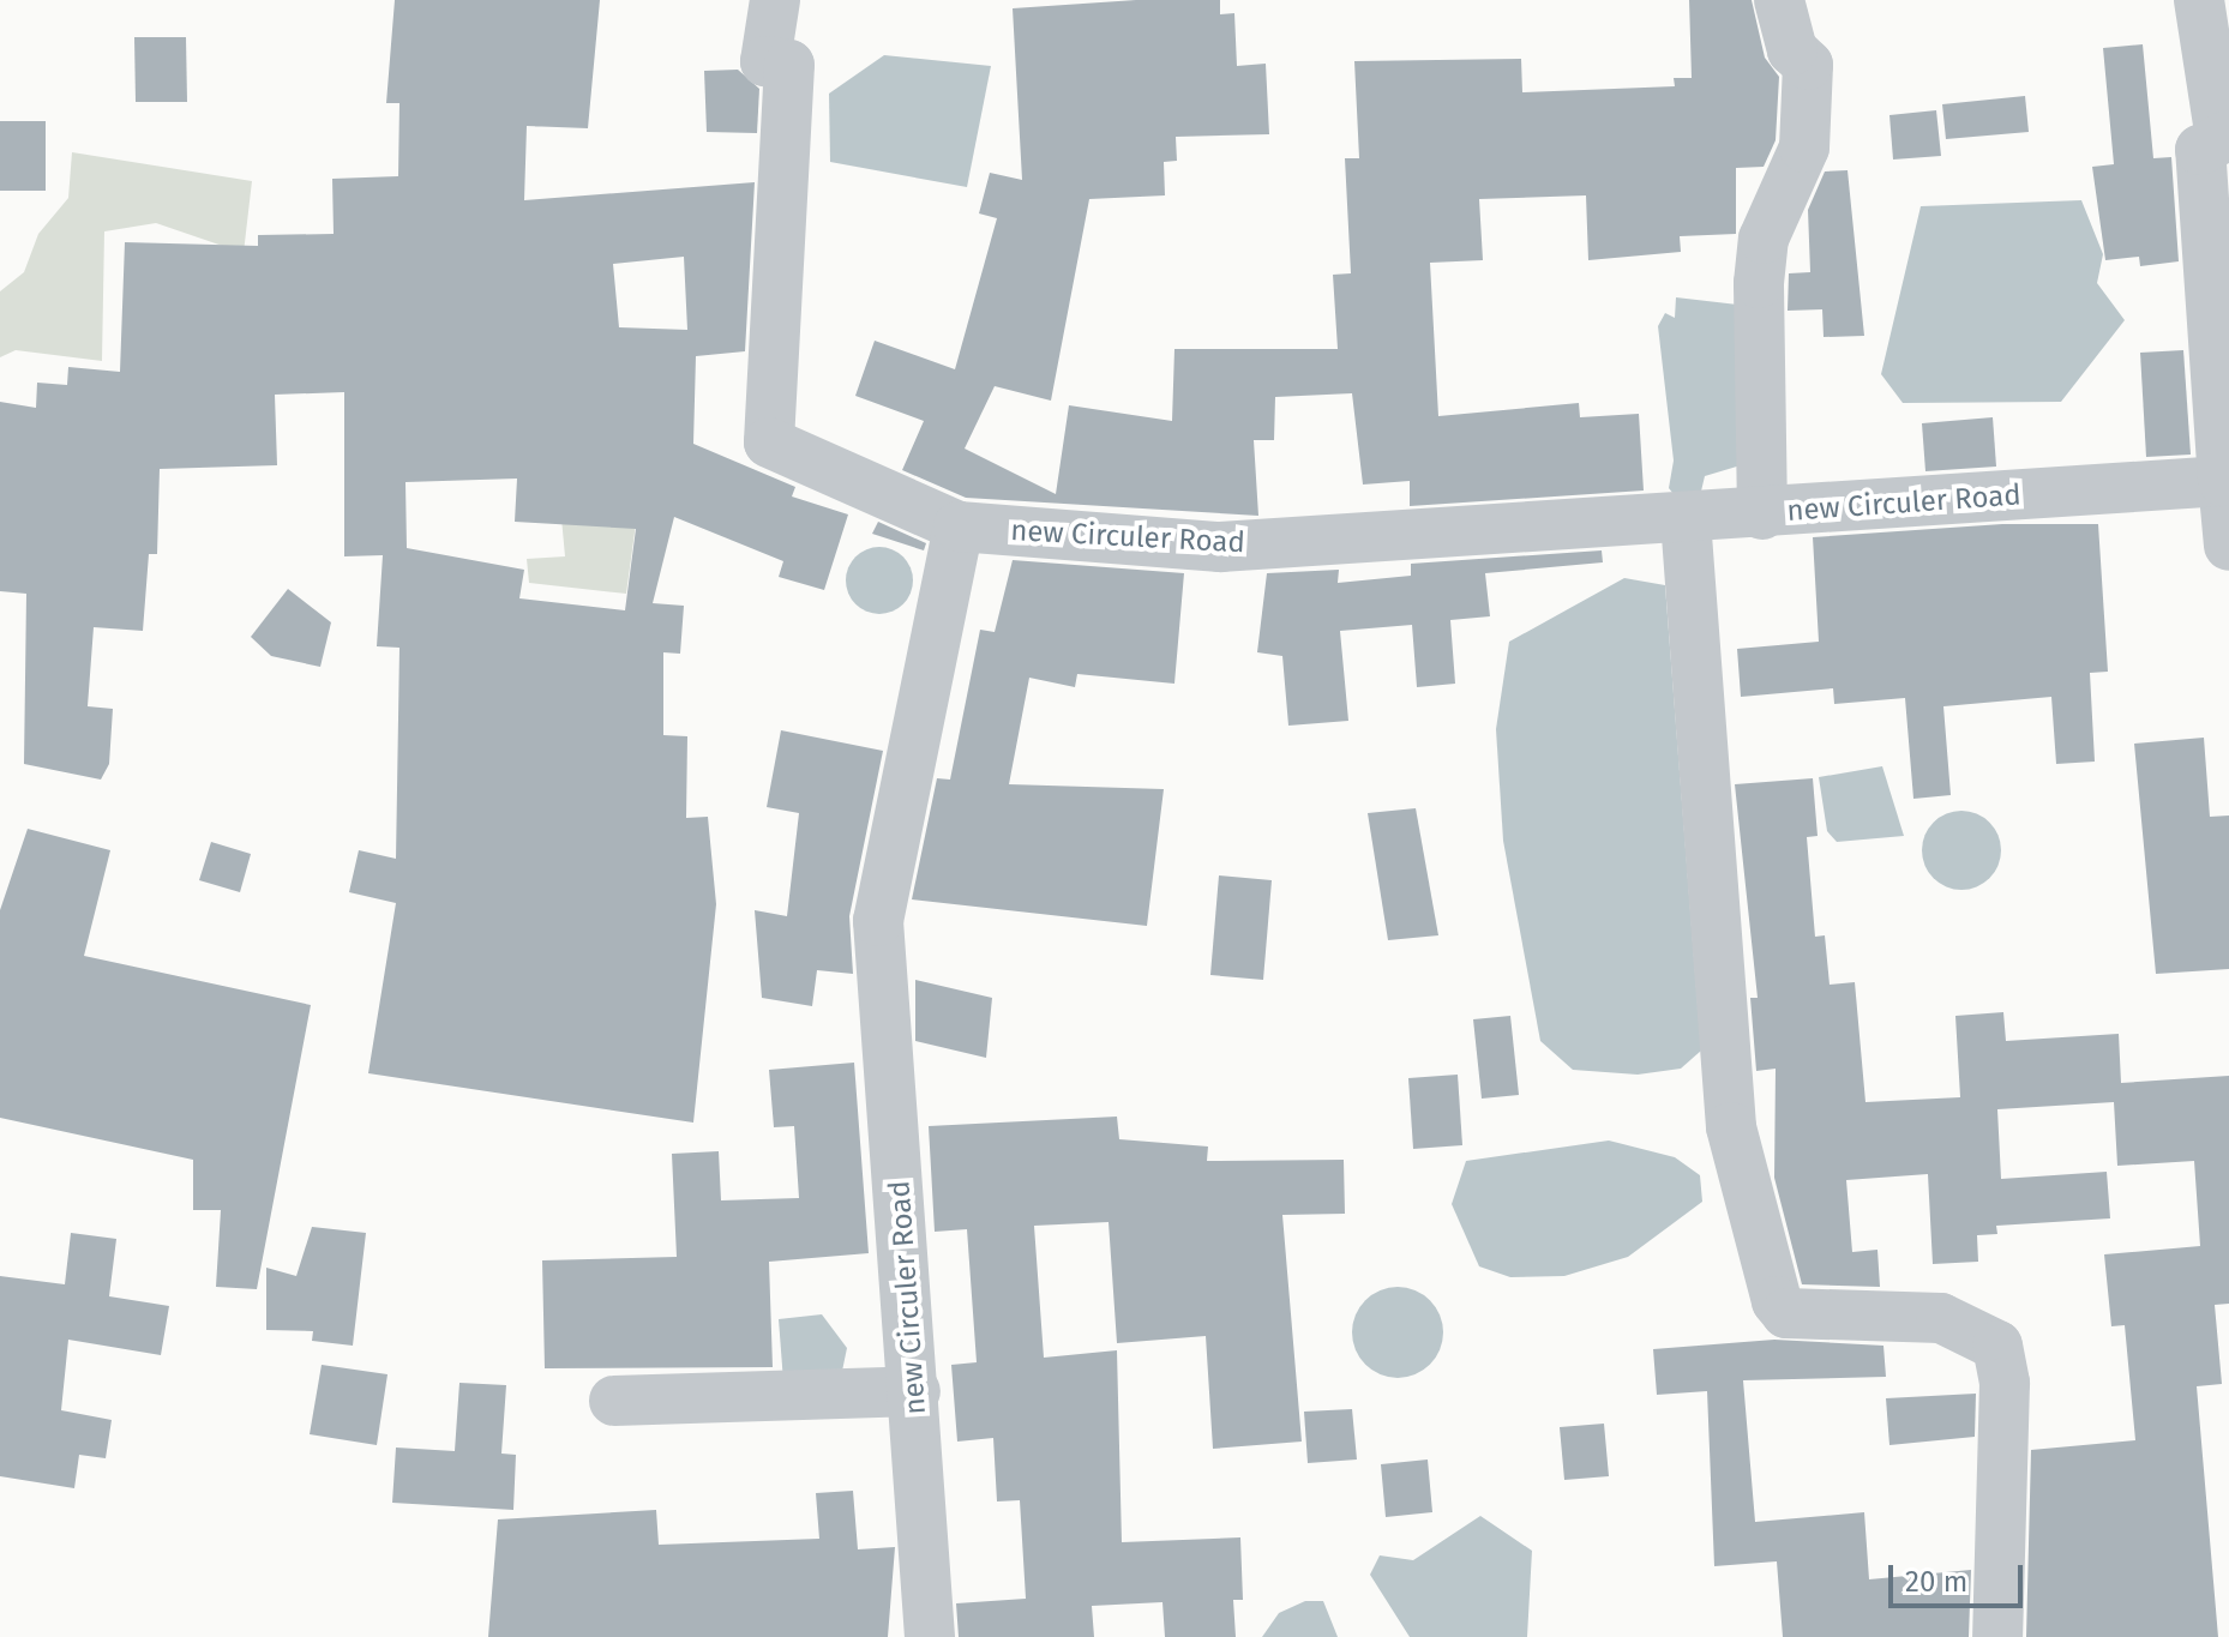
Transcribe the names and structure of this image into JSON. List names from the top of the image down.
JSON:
{
  "streets": {
    "street": ["new Circuler Road"]
  },
  "scale_bar": "20 m"
}
